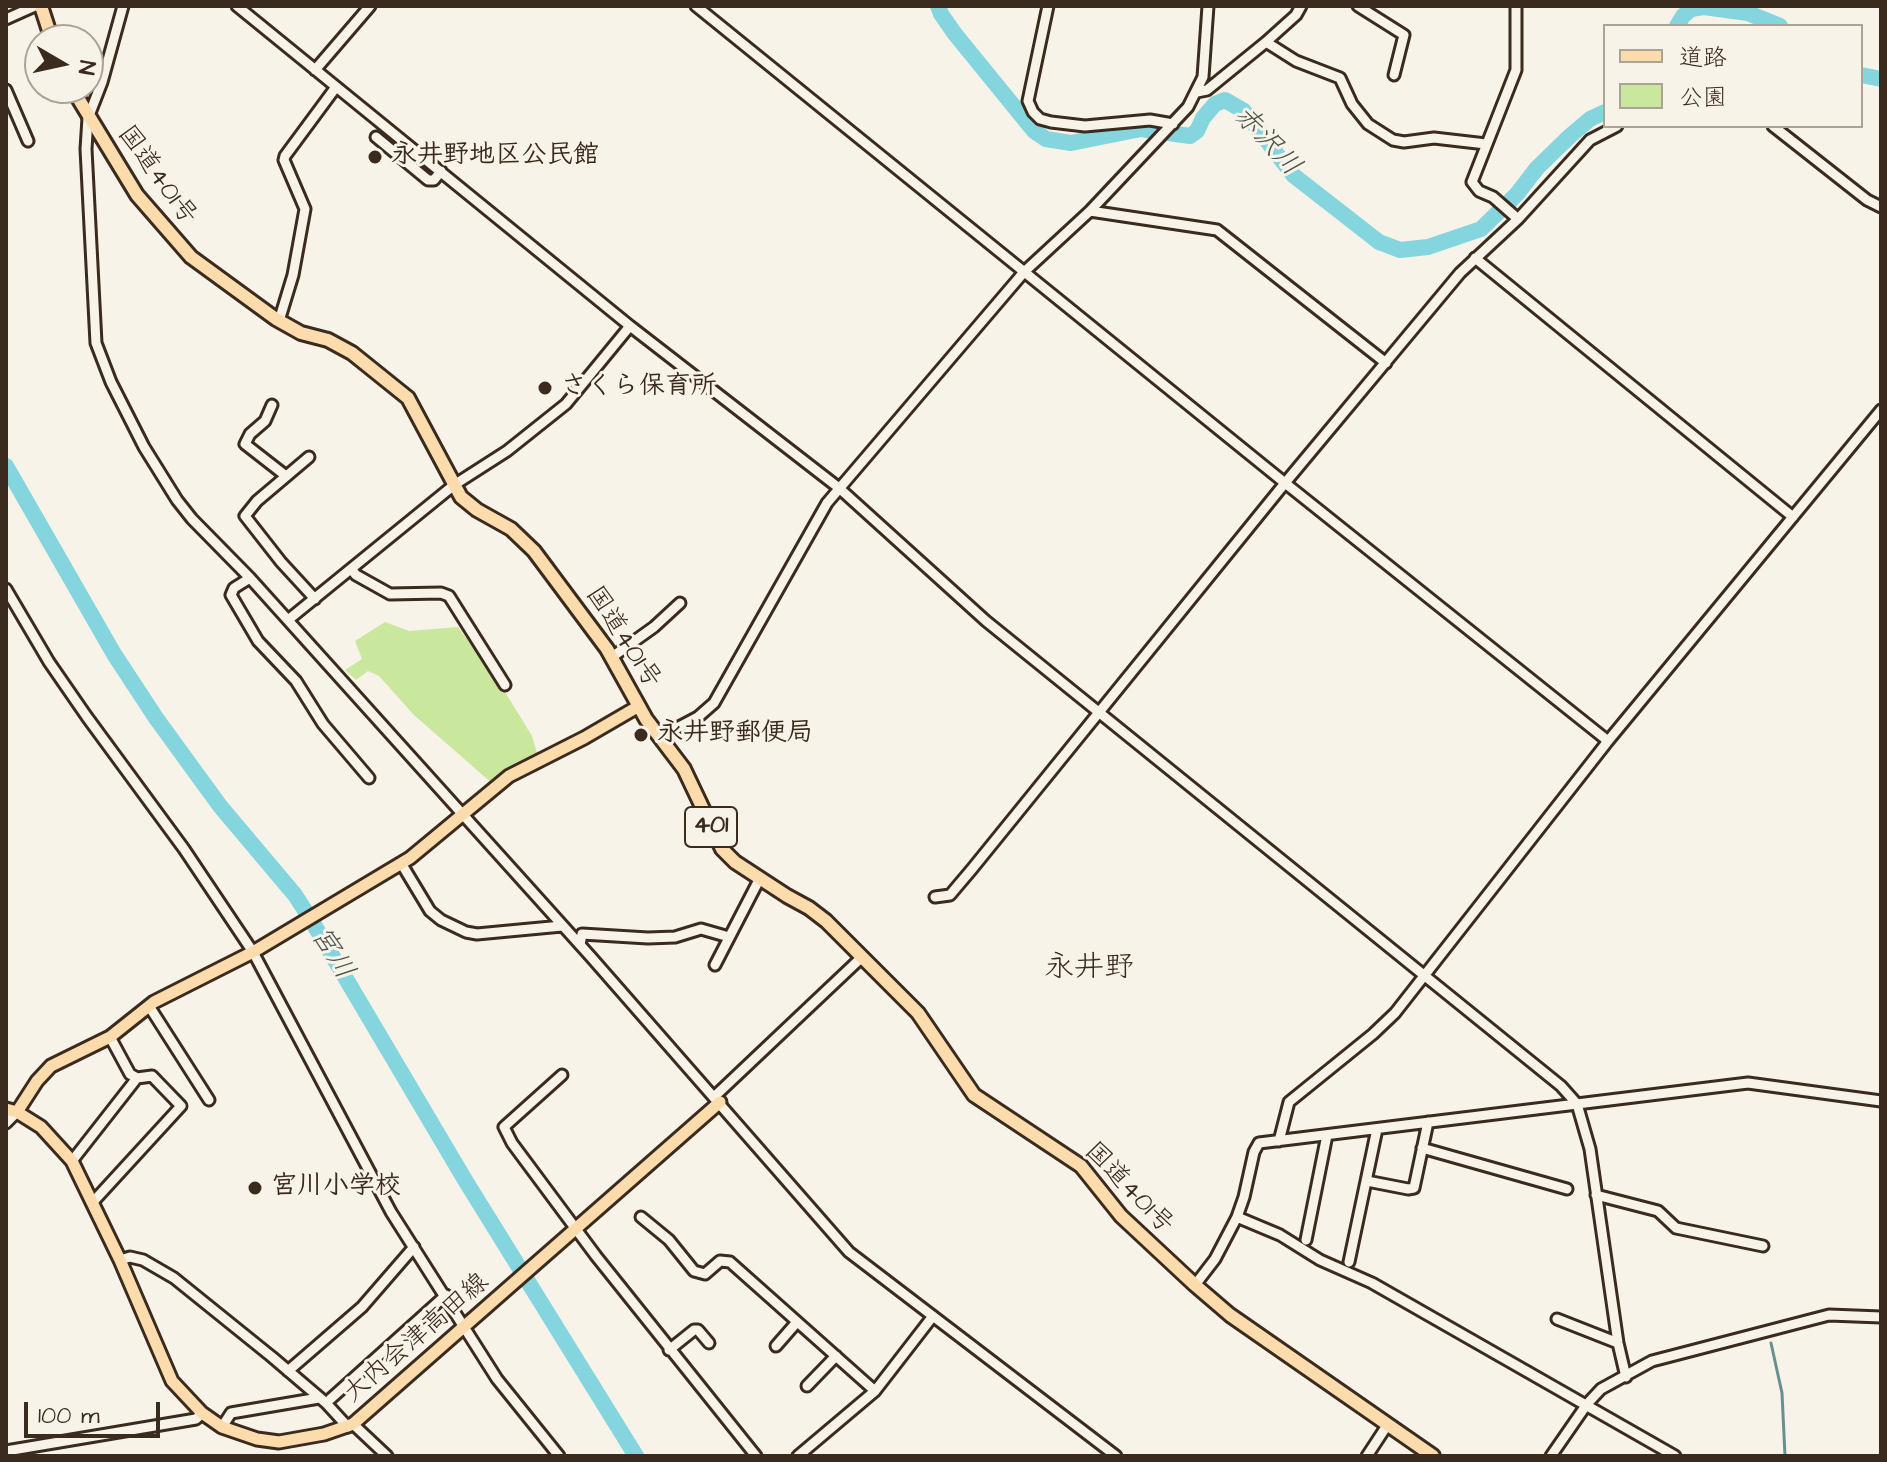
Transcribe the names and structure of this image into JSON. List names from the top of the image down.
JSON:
{
  "streets": {
    "highway": ["国道401号", "401"],
    "main road": ["大内会津高田線"]
  },
  "districts": ["永井野"],
  "water": ["赤沢川", "宮川"],
  "places": [
    "永井野地区公民館",
    "さくら保育所",
    "永井野郵便局",
    "宮川小学校"
  ],
  "legend": ["道路", "公園"],
  "scale_bar": "100 m",
  "north": "right"
}
